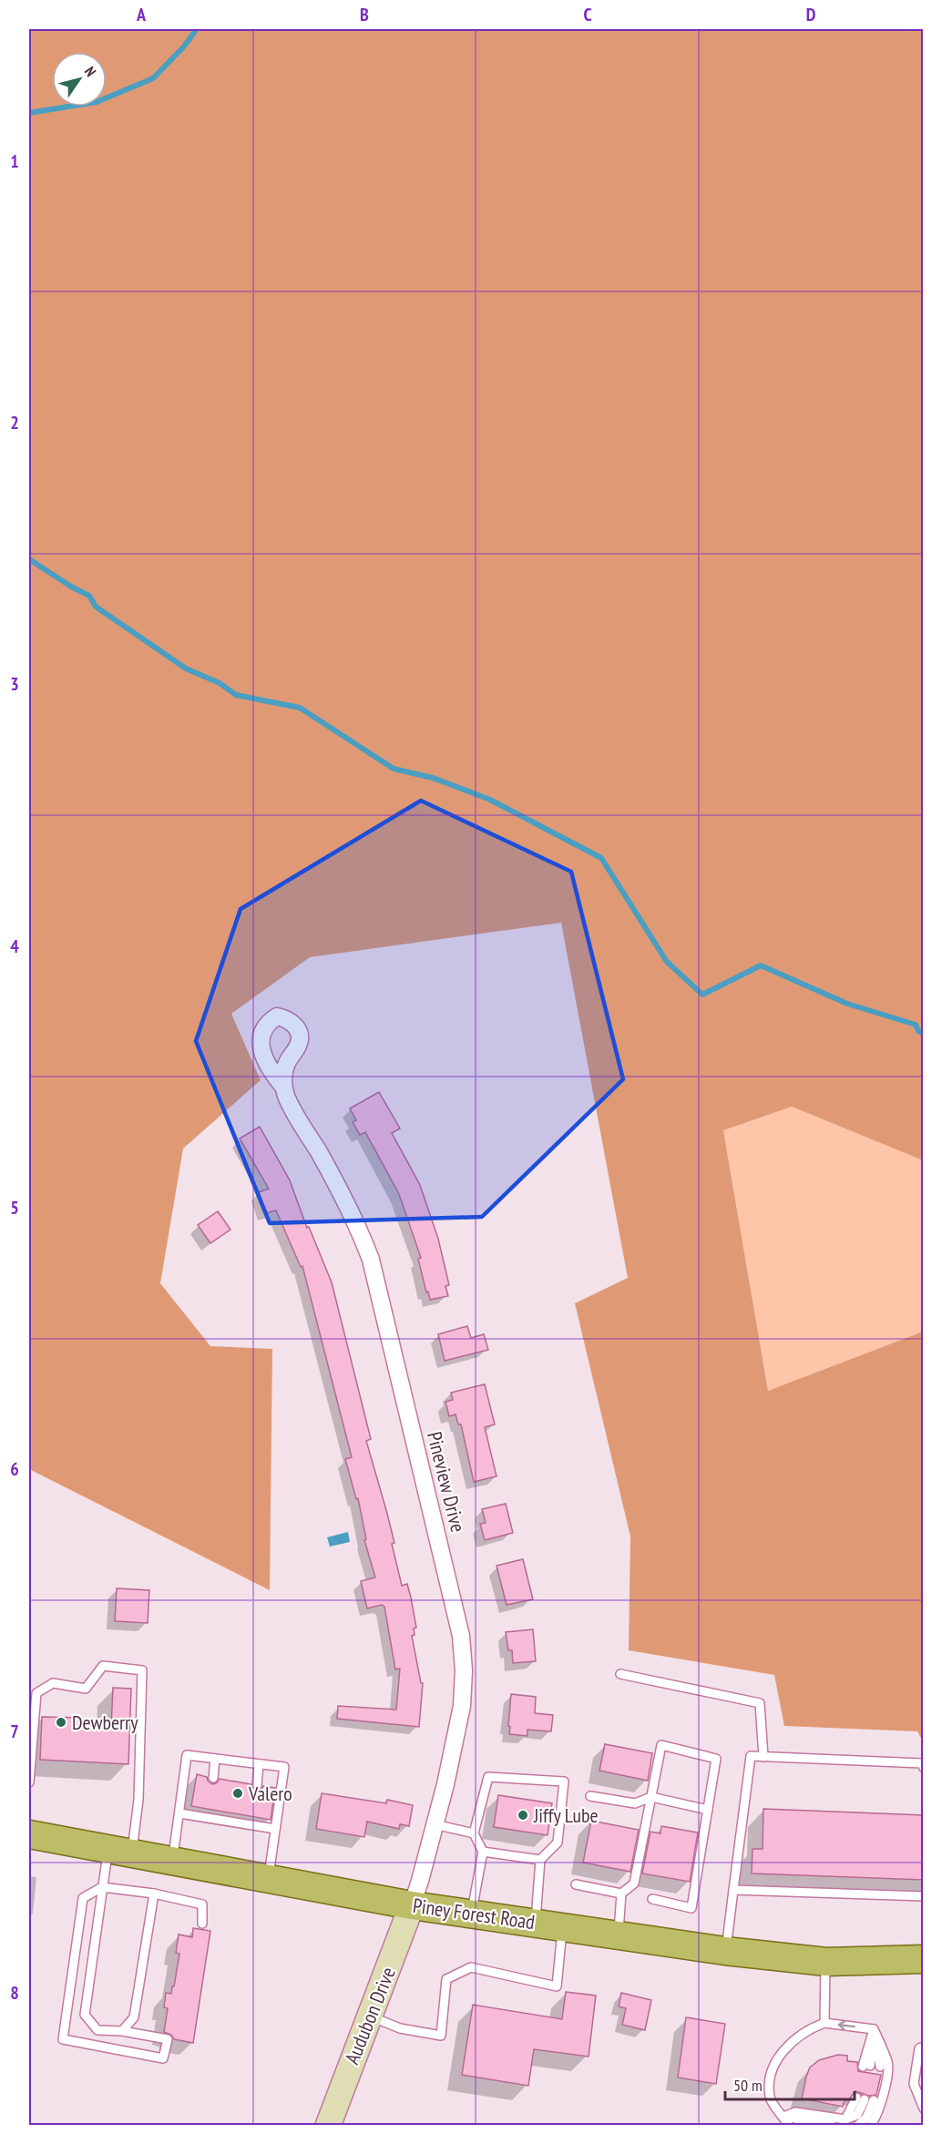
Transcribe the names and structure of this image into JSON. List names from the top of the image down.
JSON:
{
  "streets": {
    "main road": ["Piney Forest Road"],
    "street": ["Pineview Drive", "Audubon Drive"]
  },
  "crossings": [
    ["Pineview Drive", "Piney Forest Road"],
    ["Pineview Drive", "Audubon Drive"],
    ["Piney Forest Road", "Audubon Drive"]
  ],
  "places": ["Dewberry", "Valero", "Jiffy Lube"],
  "scale_bar": "50 m",
  "north": "top right",
  "grid": {
    "columns": [
      "A",
      "B",
      "C",
      "D"
    ],
    "rows": [
      "1",
      "2",
      "3",
      "4",
      "5",
      "6",
      "7",
      "8"
    ]
  }
}
